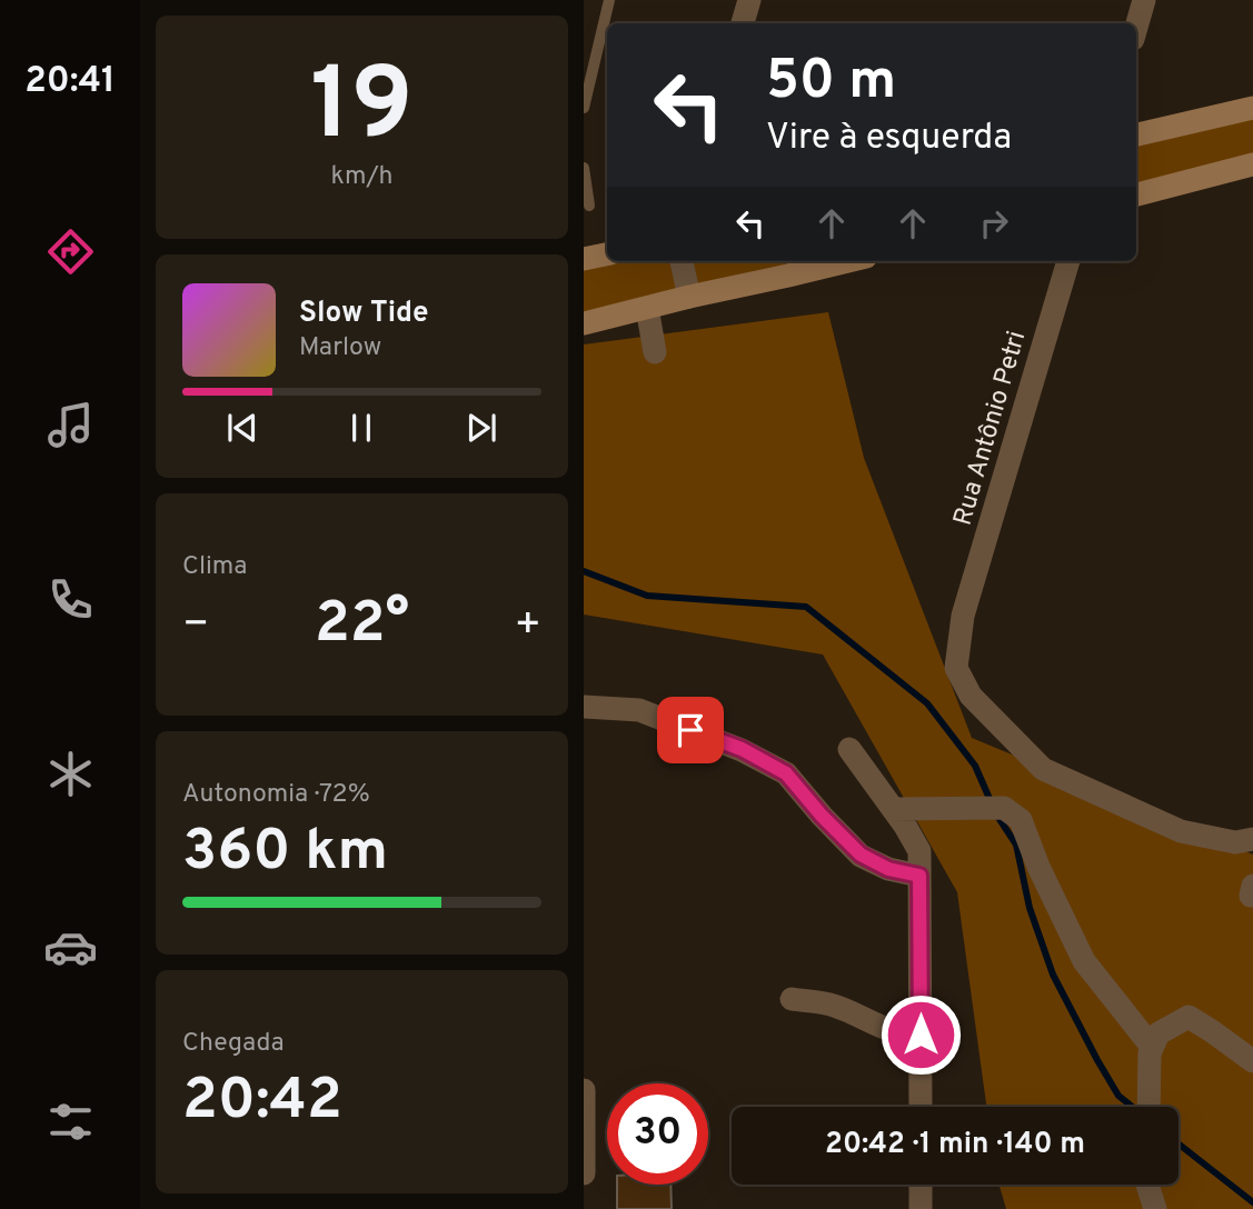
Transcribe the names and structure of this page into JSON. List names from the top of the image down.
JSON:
{
  "streets": {
    "street": ["Rua Antônio Petri"]
  },
  "page": {
    "tabs": "20:41",
    "tile": [
      ["19", "km/h"],
      "Clima",
      ["Autonomia · 72%", "360 km"],
      ["Chegada", "20:42"]
    ],
    "turn": ["50 m", "Vire à esquerda"],
    "song": ["Slow Tide", "Marlow"],
    "heat": ["−", "22°", "+"],
    "limit": "30",
    "trip": "20:42 · 1 min · 140 m"
  }
}
